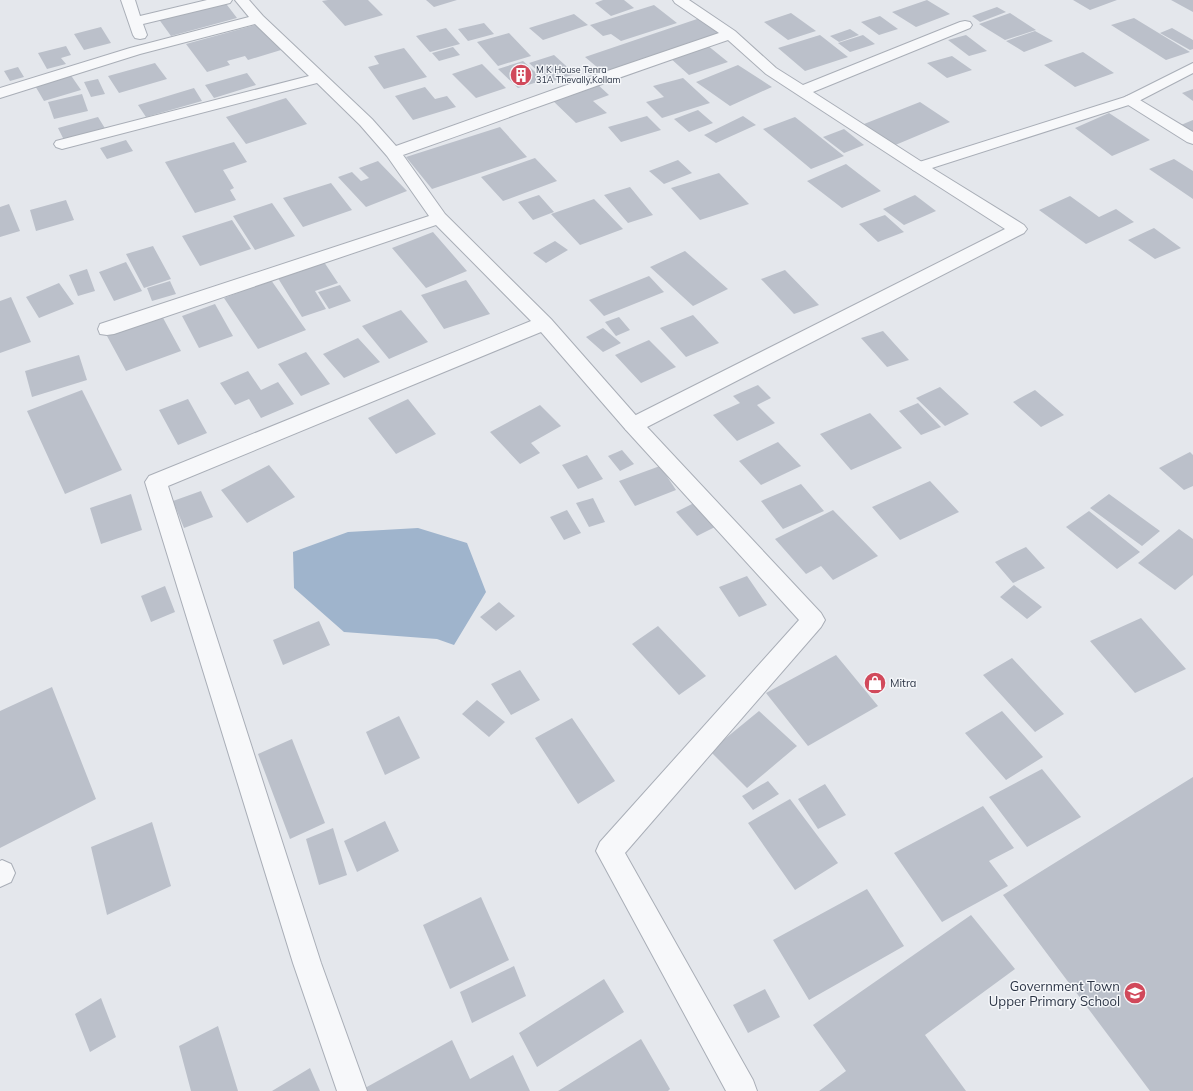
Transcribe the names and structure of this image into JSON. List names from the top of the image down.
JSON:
{
  "places": {
    "building": ["M K House Tenra 31A Thevally,Kollam"],
    "shop": ["Mitra"],
    "school or university": ["Government Town Upper Primary School"]
  }
}
